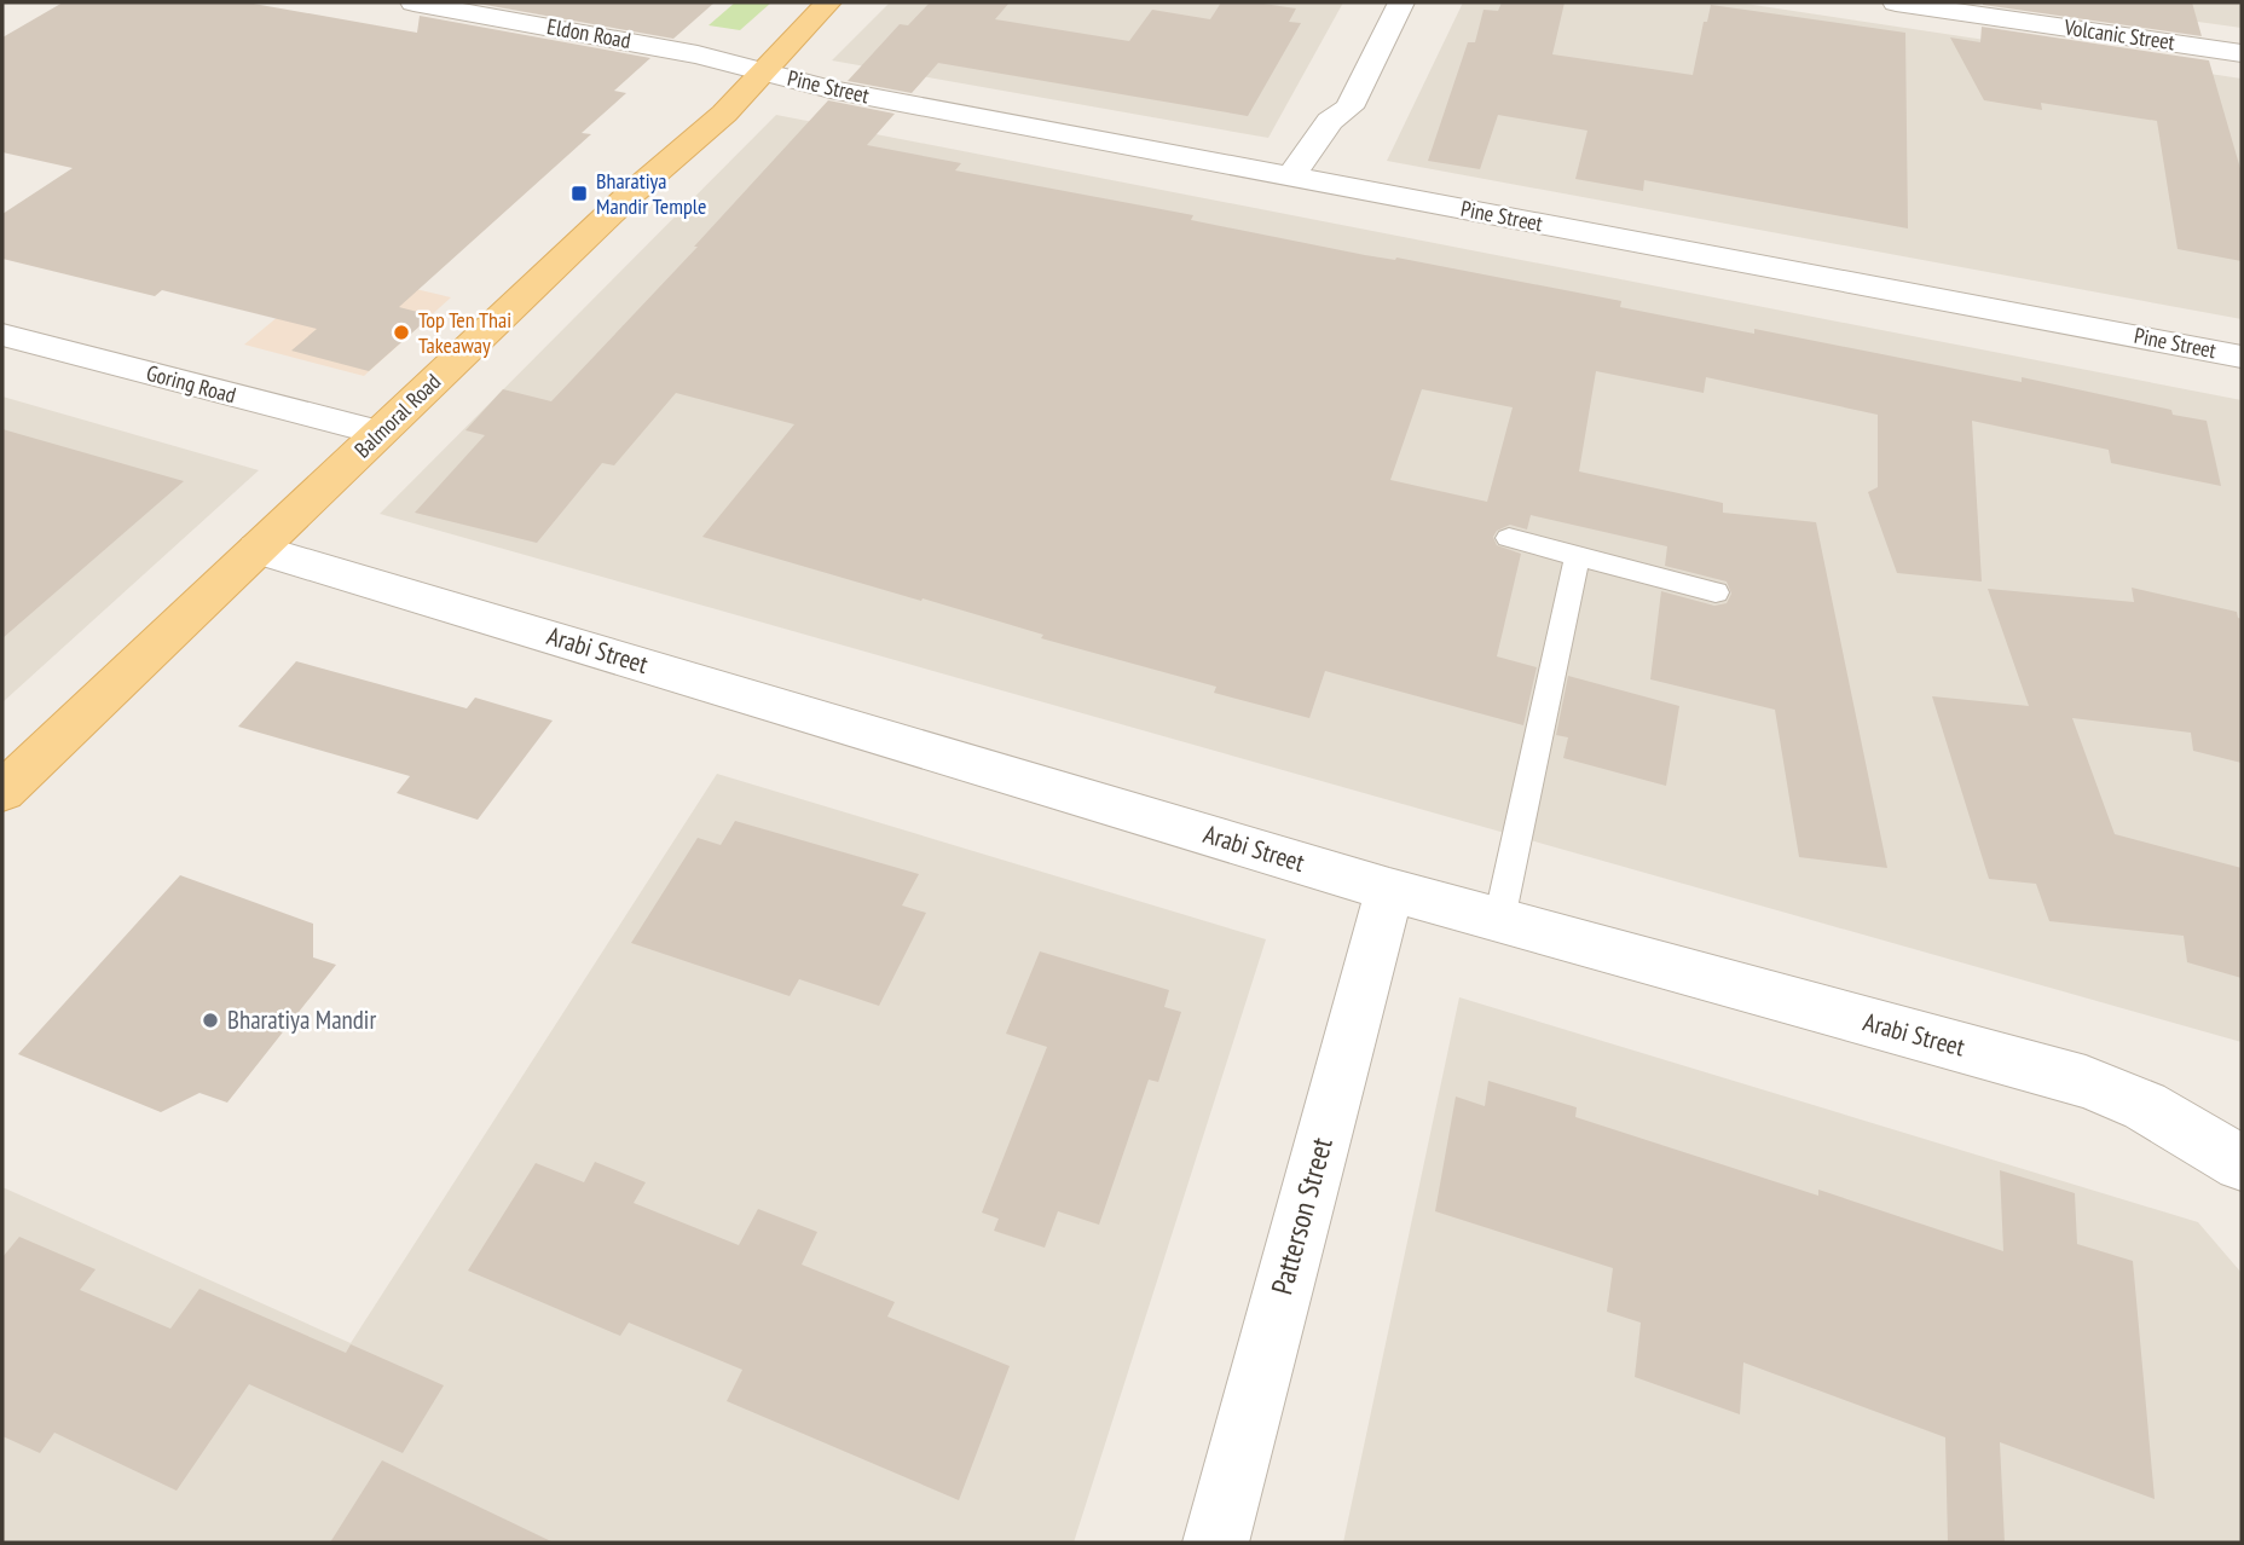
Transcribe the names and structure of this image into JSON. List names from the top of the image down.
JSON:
{
  "streets": {
    "main road": ["Balmoral Road"],
    "street": [
      "Eldon Road",
      "Volcanic Street",
      "Pine Street",
      "Goring Road",
      "Arabi Street",
      "Patterson Street"
    ]
  },
  "crossings": [
    ["Eldon Road", "Pine Street"],
    ["Eldon Road", "Balmoral Road"],
    ["Pine Street", "Balmoral Road"],
    ["Goring Road", "Balmoral Road"],
    ["Balmoral Road", "Arabi Street"],
    ["Arabi Street", "Patterson Street"]
  ],
  "places": {
    "transit": ["Bharatiya Mandir Temple"],
    "other": ["Top Ten Thai Takeaway", "Bharatiya Mandir"]
  }
}
